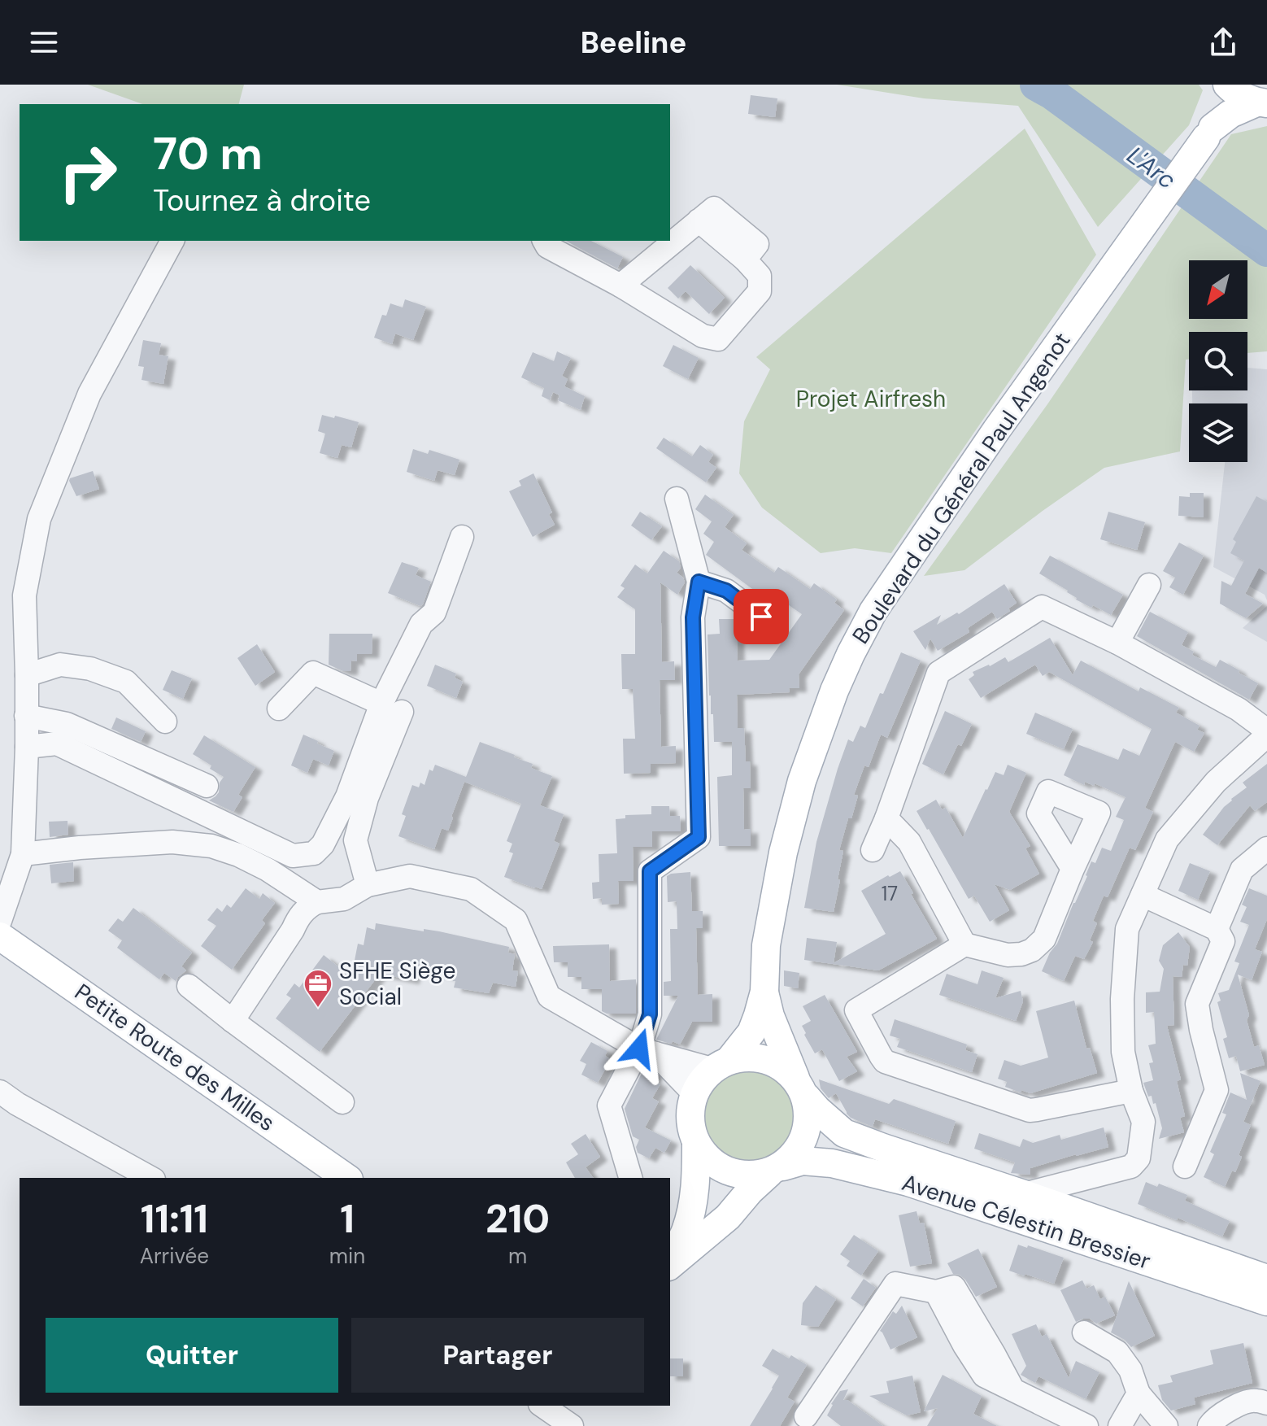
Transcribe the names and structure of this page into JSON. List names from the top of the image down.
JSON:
{
  "streets": {
    "main road": ["Boulevard du Général Paul Angenot", "Petite Route des Milles", "Avenue Célestin Bressier"]
  },
  "crossings": [
    ["Boulevard du Général Paul Angenot", "Avenue Célestin Bressier"]
  ],
  "water": ["L'Arc"],
  "parks": ["Projet Airfresh"],
  "places": {
    "office": ["SFHE Siège Social"]
  },
  "house_numbers": ["17"],
  "north": "bottom left",
  "page": {
    "header": "Beeline",
    "turn": ["70 m", "Tournez à droite"],
    "eta": [
      "11:11",
      "Arrivée",
      "1",
      "min",
      "210",
      "m"
    ],
    "buttons": ["Quitter", "Partager"]
  }
}
